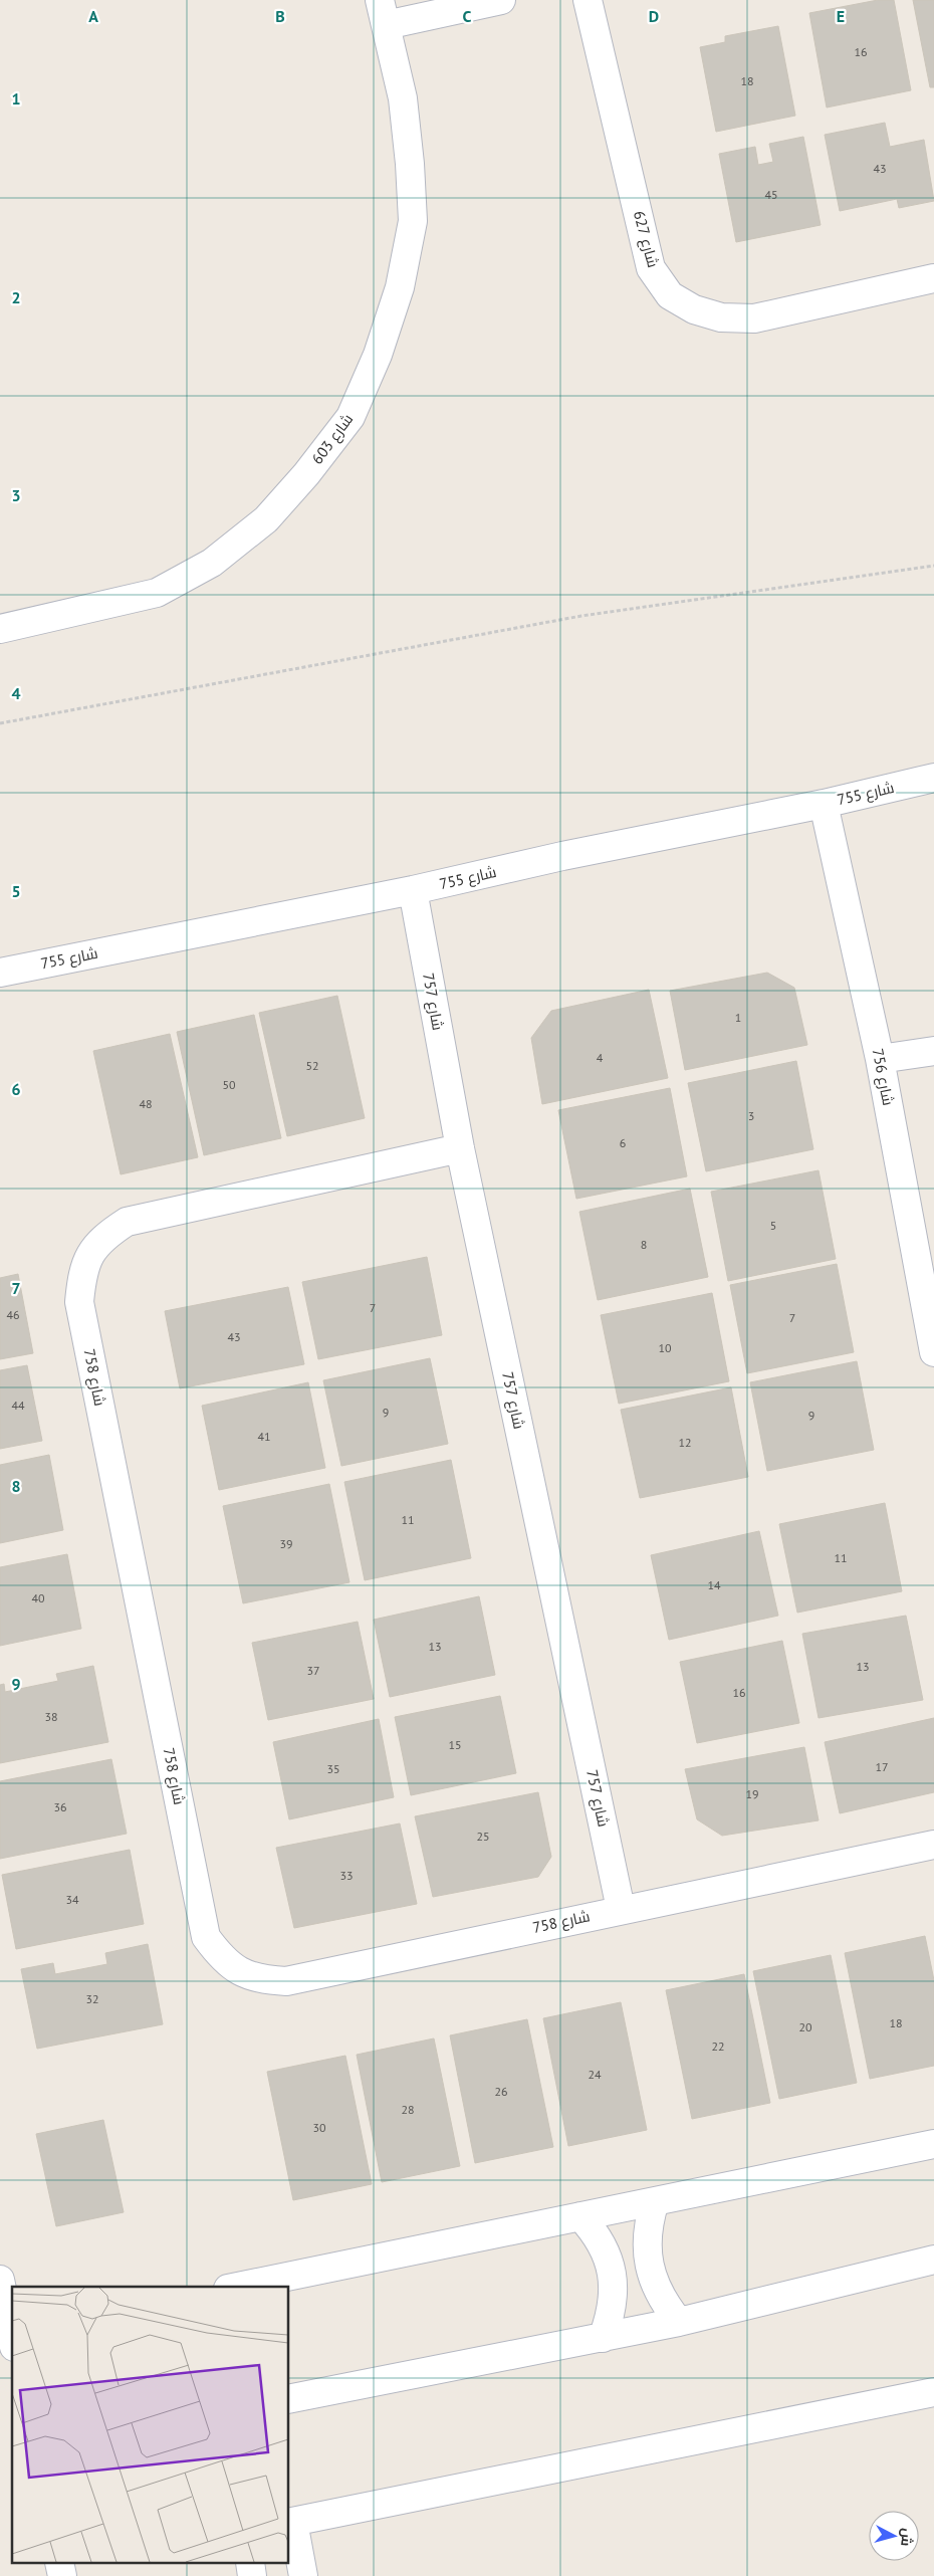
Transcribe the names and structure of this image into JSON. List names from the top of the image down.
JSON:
{
  "streets": {
    "street": [
      "شارع 627",
      "شارع 603",
      "شارع 755",
      "شارع 757",
      "شارع 756",
      "شارع 758"
    ]
  },
  "crossings": [
    ["شارع 755", "شارع 757"],
    ["شارع 755", "شارع 756"],
    ["شارع 757", "شارع 758"]
  ],
  "house_numbers": [
    "16",
    "18",
    "43",
    "45",
    "1",
    "4",
    "52",
    "50",
    "48",
    "3",
    "6",
    "5",
    "8",
    "7",
    "46",
    "7",
    "43",
    "10",
    "44",
    "9",
    "9",
    "41",
    "12",
    "11",
    "39",
    "11",
    "14",
    "40",
    "13",
    "13",
    "37",
    "16",
    "38",
    "15",
    "17",
    "35",
    "19",
    "36",
    "25",
    "33",
    "34",
    "32",
    "18",
    "20",
    "22",
    "24",
    "26",
    "28",
    "30"
  ],
  "north": "right",
  "grid": {
    "columns": [
      "A",
      "B",
      "C",
      "D",
      "E"
    ],
    "rows": [
      "1",
      "2",
      "3",
      "4",
      "5",
      "6",
      "7",
      "8",
      "9"
    ]
  }
}
